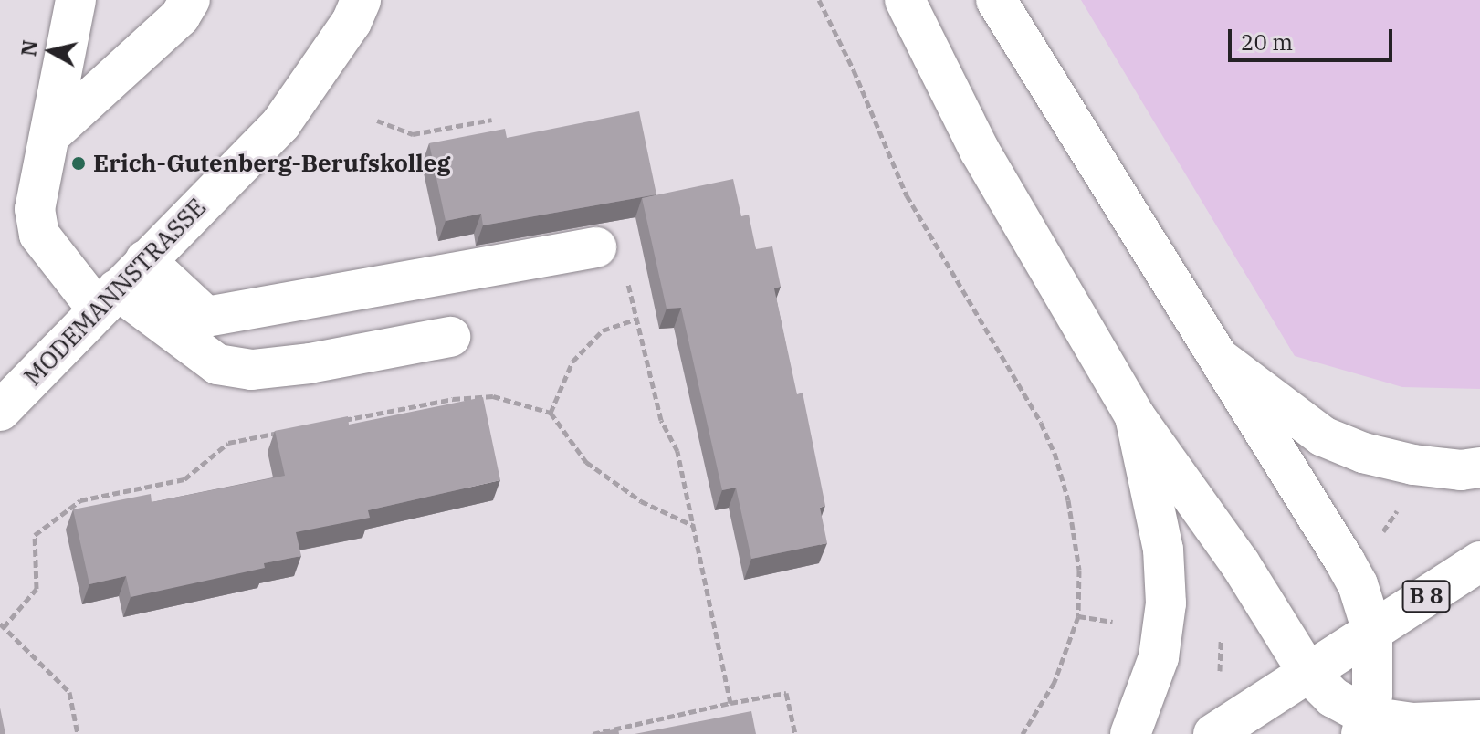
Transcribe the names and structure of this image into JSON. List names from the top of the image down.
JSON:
{
  "streets": {
    "main road": ["MODEMANNSTRASSE", "B 8"]
  },
  "places": ["Erich-Gutenberg-Berufskolleg"],
  "scale_bar": "20 m",
  "north": "left"
}
